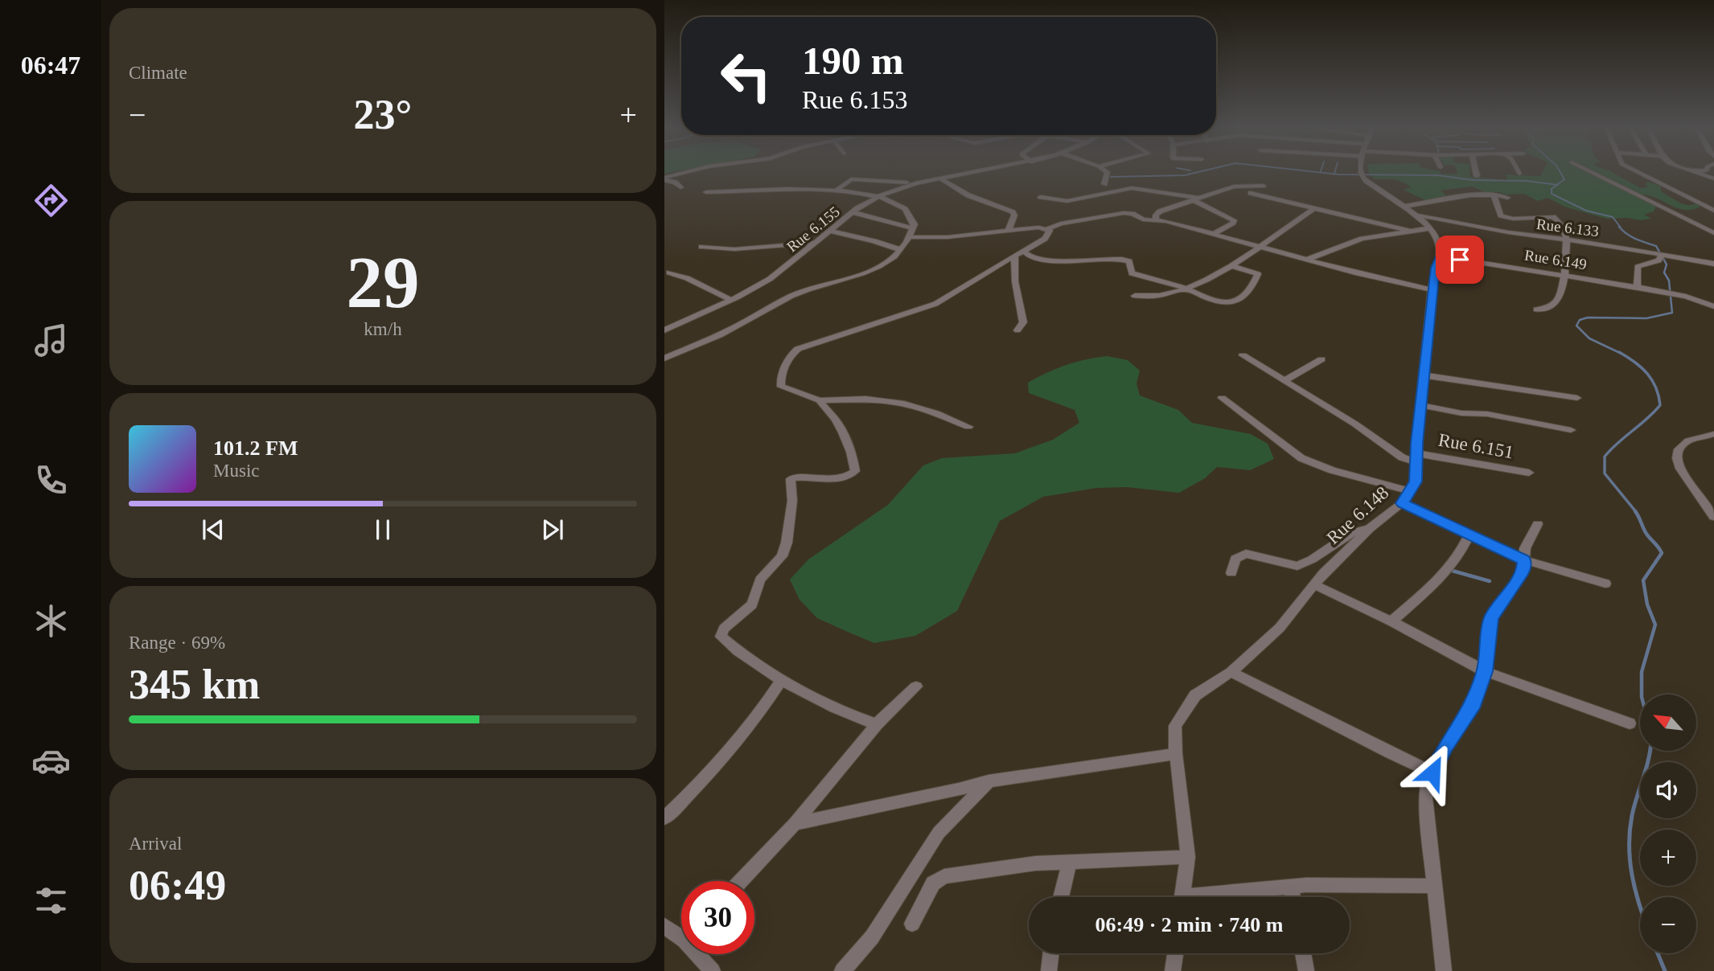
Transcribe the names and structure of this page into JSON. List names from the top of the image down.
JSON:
{
  "streets": {
    "street": [
      "Rue 6.133",
      "Rue 6.155",
      "Rue 6.149",
      "Rue 6.151",
      "Rue 6.148"
    ]
  },
  "crossings": [
    ["Rue 6.149", "Rue 6.148"],
    ["Rue 6.151", "Rue 6.148"]
  ],
  "north": "top left",
  "page": {
    "tabs": "06:47",
    "tile": [
      "Climate",
      ["29", "km/h"],
      ["Range · 69%", "345 km"],
      ["Arrival", "06:49"]
    ],
    "turn": ["190 m", "Rue 6.153"],
    "heat": ["−", "23°", "+"],
    "song": ["101.2 FM", "Music"],
    "map_buttons": ["+", "−"],
    "limit": "30",
    "trip": "06:49 · 2 min · 740 m"
  }
}
